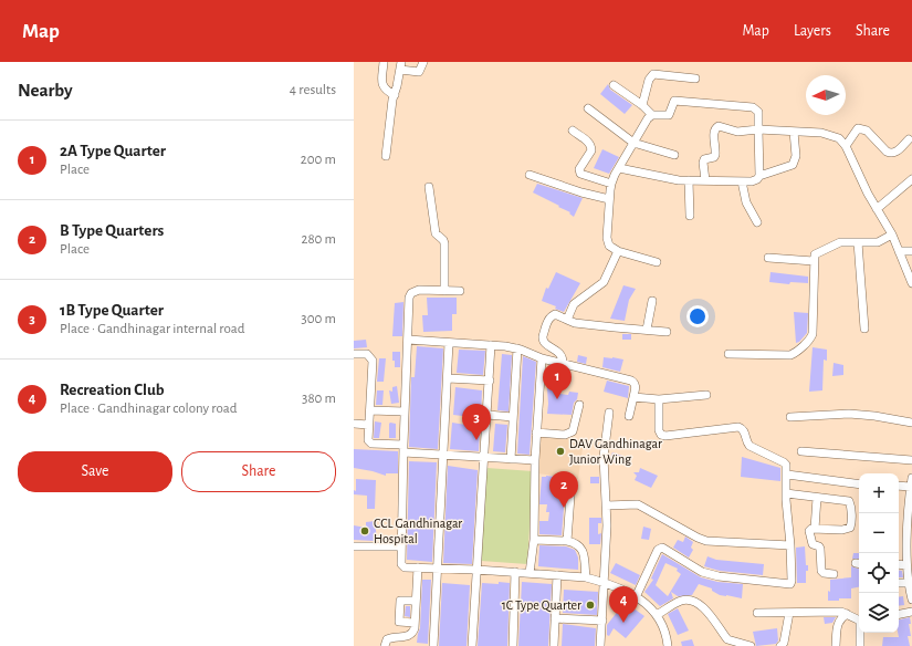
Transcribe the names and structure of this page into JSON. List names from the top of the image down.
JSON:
{
  "places": ["DAV Gandhinagar Junior Wing", "CCL Gandhinagar Hospital", "1C Type Quarter"],
  "north": "left",
  "page": {
    "header": "Map",
    "nav": ["Map", "Layers", "Share"],
    "heading": ["Nearby", "4 results"],
    "list": [
      {
        "mark": "1",
        "name": "2A Type Quarter",
        "note": "Place",
        "value": "200 m"
      },
      {
        "mark": "2",
        "name": "B Type Quarters",
        "note": "Place",
        "value": "280 m"
      },
      {
        "mark": "3",
        "name": "1B Type Quarter",
        "note": "Place · Gandhinagar internal road",
        "value": "300 m"
      },
      {
        "mark": "4",
        "name": "Recreation Club",
        "note": "Place · Gandhinagar colony road",
        "value": "380 m"
      }
    ],
    "pins": [
      "1",
      "3",
      "2",
      "4"
    ],
    "buttons": ["Save", "Share"],
    "map_buttons": ["+", "−"]
  }
}
